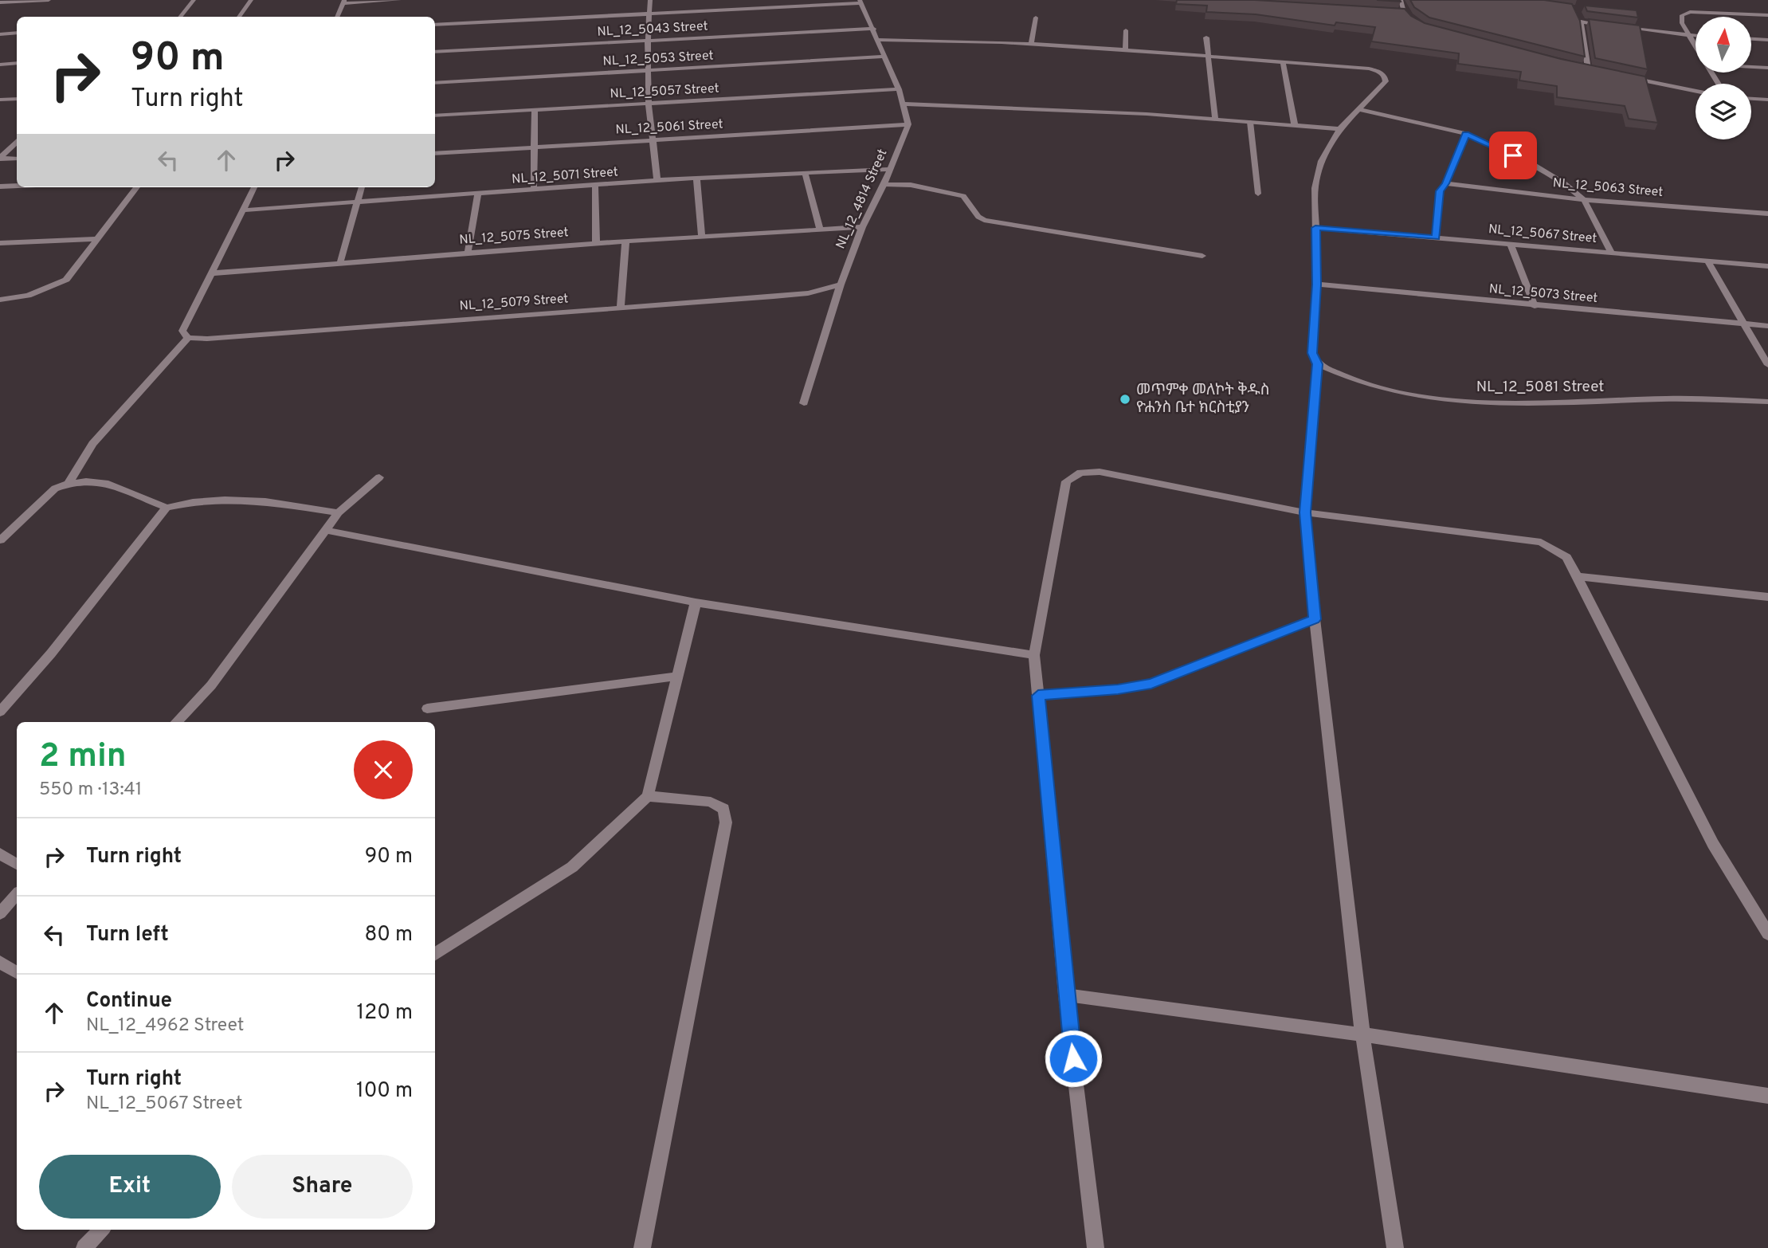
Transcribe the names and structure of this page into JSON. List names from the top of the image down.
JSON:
{
  "streets": {
    "street": [
      "NL_12_5043 Street",
      "NL_12_5053 Street",
      "NL_12_5057 Street",
      "NL_12_5061 Street",
      "NL_12_5071 Street",
      "NL_12_5063 Street",
      "NL_12_4814 Street",
      "NL_12_5067 Street",
      "NL_12_5075 Street",
      "NL_12_5073 Street",
      "NL_12_5079 Street",
      "NL_12_5081 Street"
    ]
  },
  "crossings": [
    ["NL_12_5061 Street", "NL_12_4814 Street"],
    ["NL_12_5071 Street", "NL_12_4814 Street"],
    ["NL_12_4814 Street", "NL_12_5075 Street"],
    ["NL_12_4814 Street", "NL_12_5079 Street"]
  ],
  "places": ["መጥምቀ መለኮት ቅዱስ ዮሐንስ ቤተ ክርስቲያን"],
  "north": "top",
  "page": {
    "turn": ["90 m", "Turn right"],
    "heading": ["2 min", "550 m · 13:41"],
    "list": [
      {
        "name": "Turn right",
        "value": "90 m"
      },
      {
        "name": "Turn left",
        "value": "80 m"
      },
      {
        "name": "Continue",
        "note": "NL_12_4962 Street",
        "value": "120 m"
      },
      {
        "name": "Turn right",
        "note": "NL_12_5067 Street",
        "value": "100 m"
      }
    ],
    "buttons": ["Exit", "Share"]
  }
}
